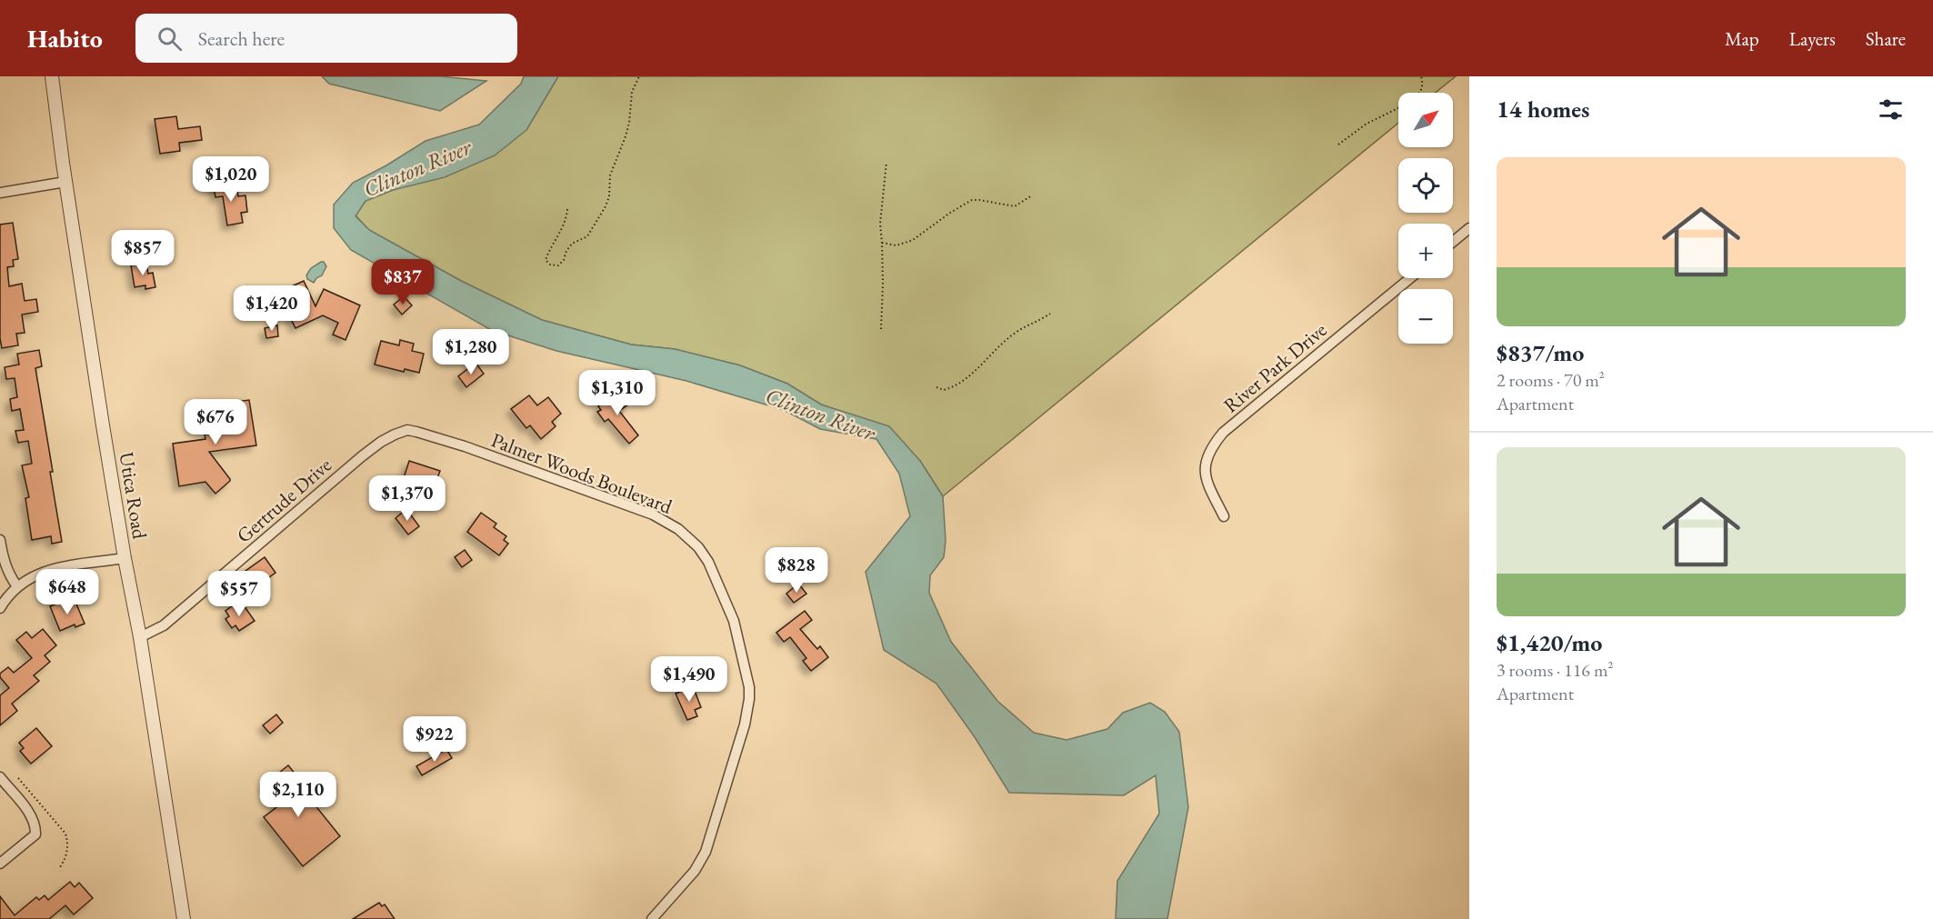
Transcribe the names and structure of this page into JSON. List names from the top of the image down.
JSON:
{
  "streets": {
    "street": [
      "River Park Drive",
      "Palmer Woods Boulevard",
      "Utica Road",
      "Gertrude Drive"
    ]
  },
  "crossings": [
    ["Palmer Woods Boulevard", "Gertrude Drive"],
    ["Utica Road", "Gertrude Drive"]
  ],
  "water": ["Clinton River"],
  "north": "top right",
  "page": {
    "header": "Habito",
    "search": "Search here",
    "nav": ["Map", "Layers", "Share"],
    "heading": "14 homes",
    "map_buttons": ["+", "−"],
    "list": [
      {
        "name": "$837/mo",
        "note": "2 rooms · 70 m² · Apartment"
      },
      {
        "name": "$1,420/mo",
        "note": "3 rooms · 116 m² · Apartment"
      }
    ],
    "price": [
      "$1,020",
      "$857",
      "$837",
      "$1,420",
      "$1,280",
      "$1,310",
      "$676",
      "$1,370",
      "$828",
      "$648",
      "$557",
      "$1,490",
      "$922",
      "$2,110"
    ]
  }
}
